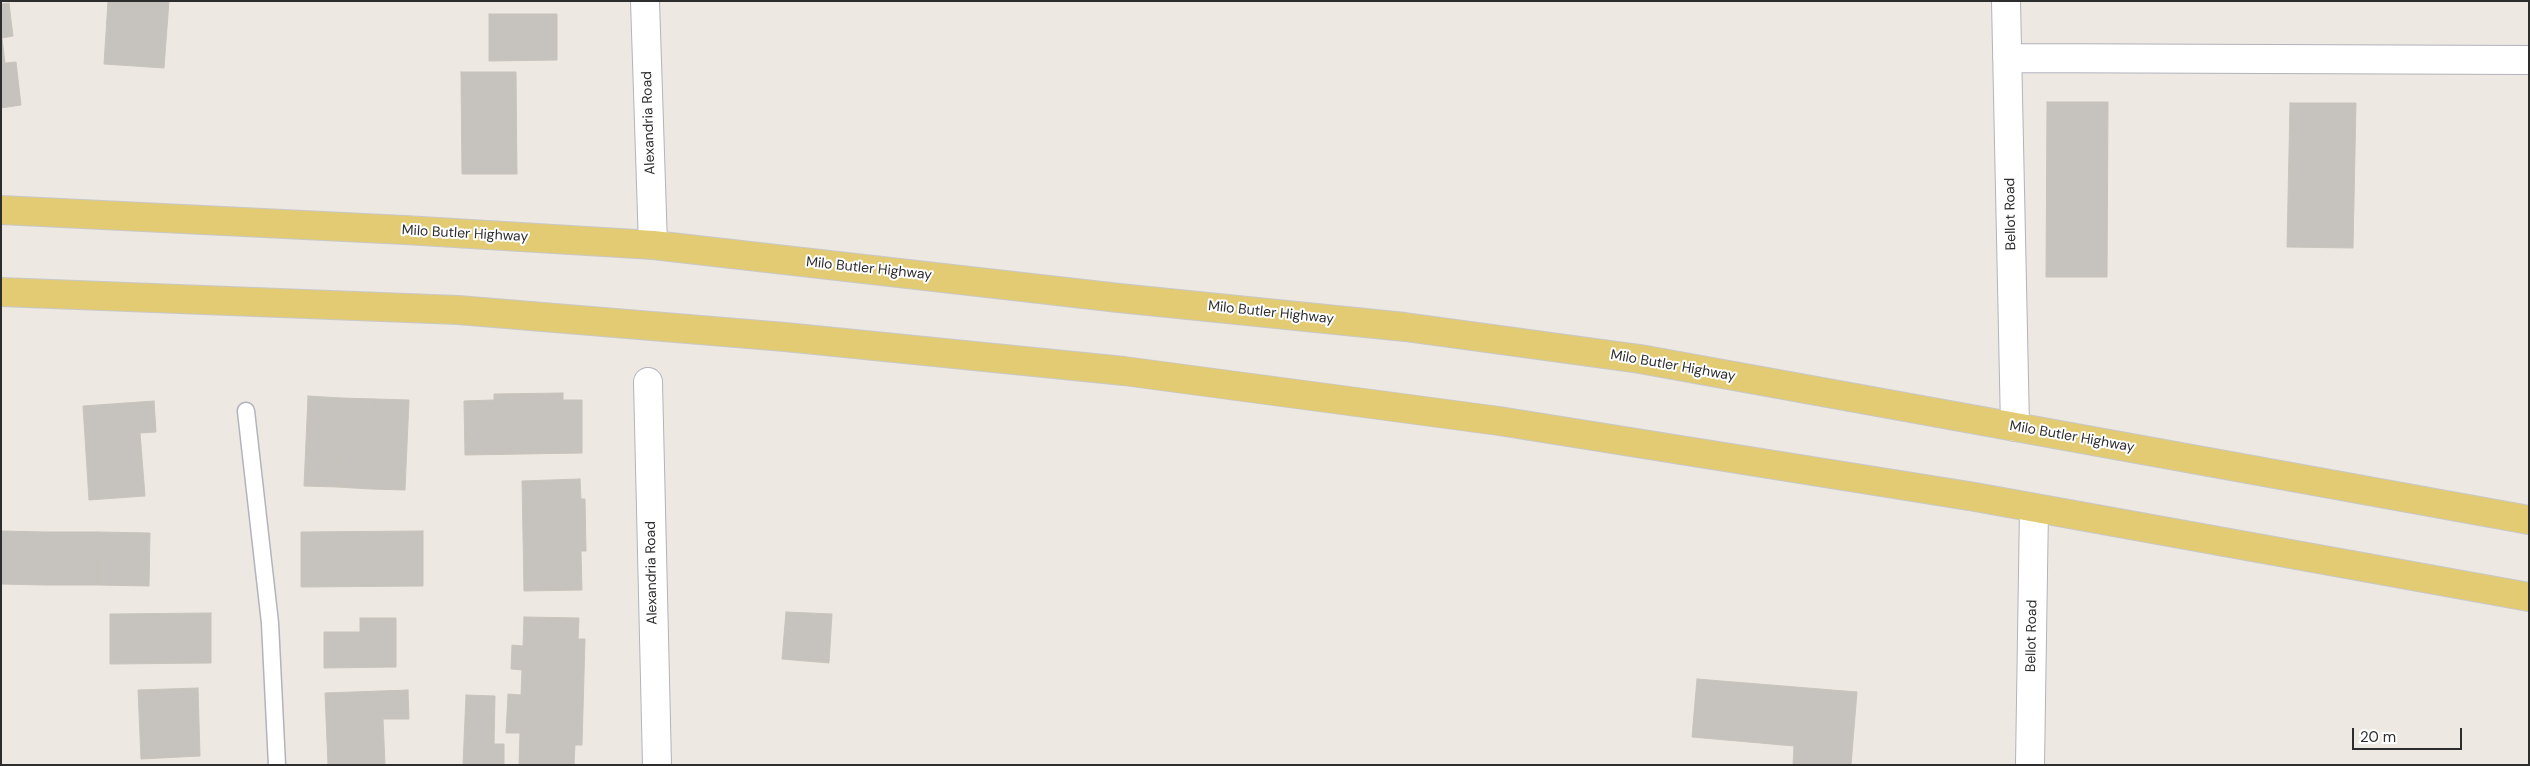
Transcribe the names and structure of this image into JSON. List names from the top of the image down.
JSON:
{
  "streets": {
    "main road": ["Milo Butler Highway"],
    "street": ["Alexandria Road", "Bellot Road"]
  },
  "crossings": [
    ["Alexandria Road", "Milo Butler Highway"],
    ["Bellot Road", "Milo Butler Highway"]
  ],
  "scale_bar": "20 m"
}
